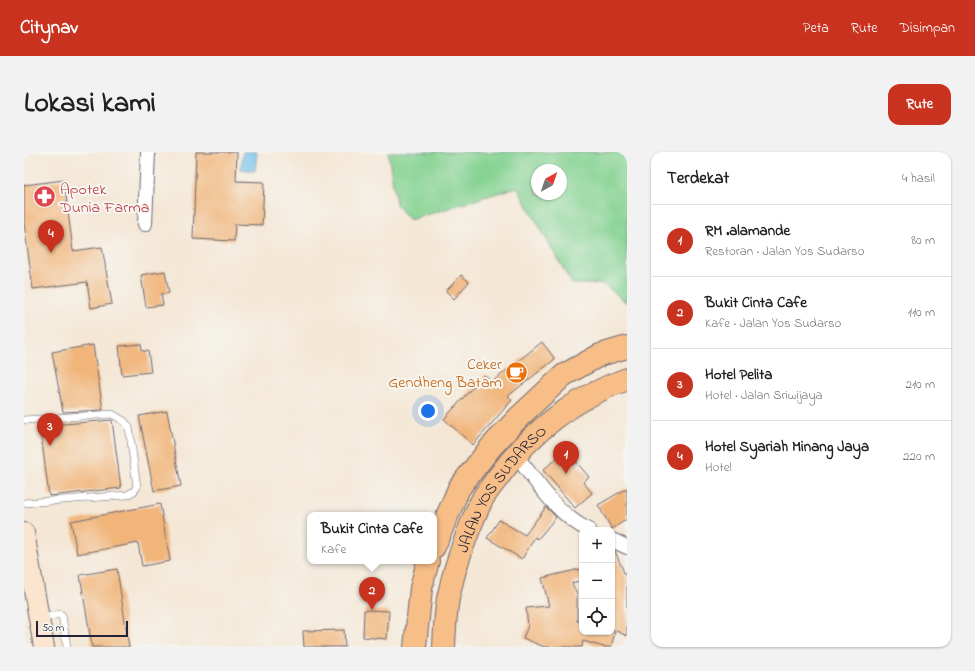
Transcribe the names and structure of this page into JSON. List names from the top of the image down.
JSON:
{
  "streets": {
    "main road": ["JALAN YOS SUDARSO"]
  },
  "places": {
    "pharmacy": ["Apotek Dunia Farma"],
    "cafe": ["Ceker Gendheng Batam"]
  },
  "scale_bar": "50 m",
  "north": "top right",
  "page": {
    "header": "Citynav",
    "nav": ["Peta", "Rute", "Disimpan"],
    "title": "Lokasi kami",
    "buttons": "Rute",
    "heading": ["Terdekat", "4 hasil"],
    "list": [
      {
        "mark": "1",
        "name": "RM .alamande",
        "note": "Restoran · Jalan Yos Sudarso",
        "value": "80 m"
      },
      {
        "mark": "2",
        "name": "Bukit Cinta Cafe",
        "note": "Kafe · Jalan Yos Sudarso",
        "value": "110 m"
      },
      {
        "mark": "3",
        "name": "Hotel Pelita",
        "note": "Hotel · Jalan Sriwijaya",
        "value": "210 m"
      },
      {
        "mark": "4",
        "name": "Hotel Syariah Minang Jaya",
        "note": "Hotel",
        "value": "220 m"
      }
    ],
    "pins": [
      "4",
      "3",
      "1",
      "2"
    ],
    "popup": ["Bukit Cinta Cafe", "Kafe"],
    "map_buttons": ["+", "−"],
    "scale": "50 m"
  }
}
